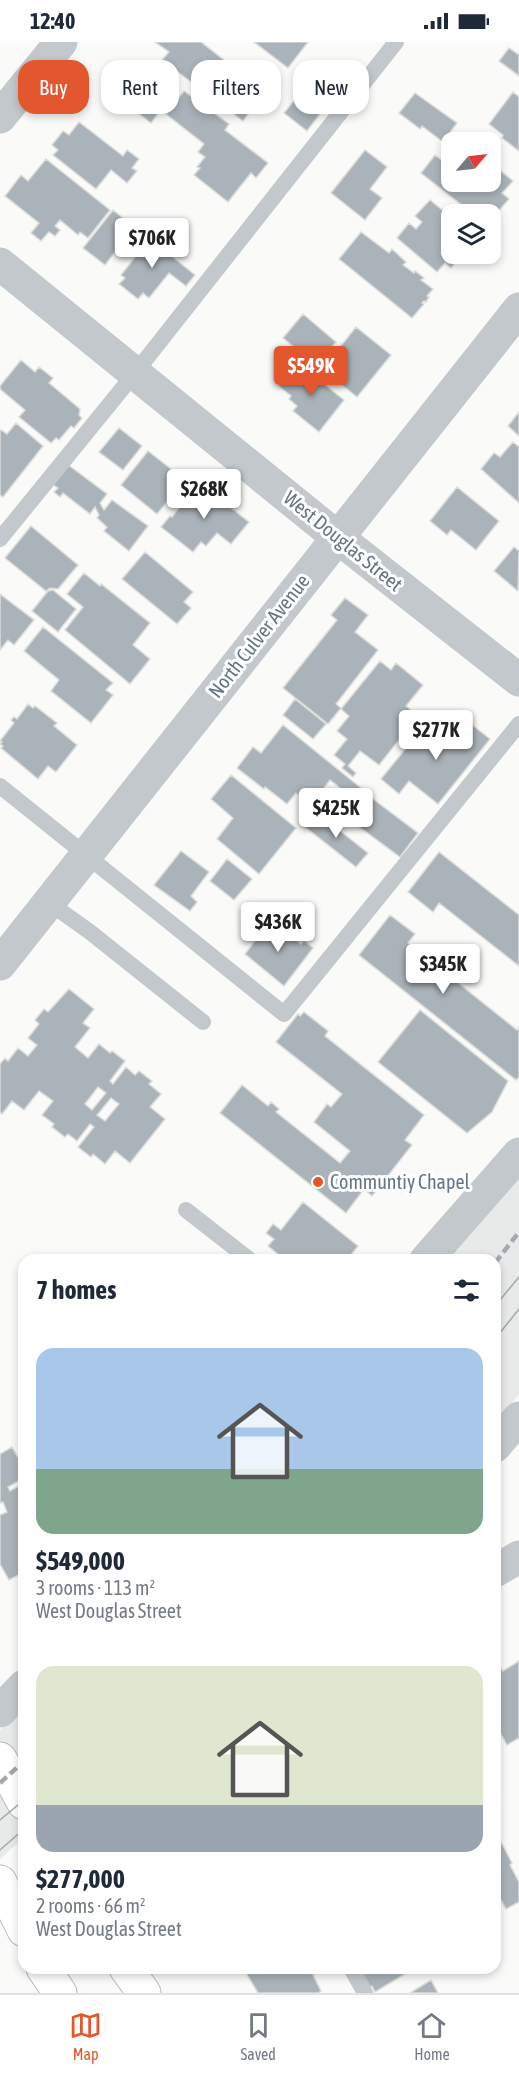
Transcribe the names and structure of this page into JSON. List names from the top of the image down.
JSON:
{
  "streets": {
    "street": ["West Douglas Street", "North Culver Avenue"]
  },
  "crossings": [
    ["West Douglas Street", "North Culver Avenue"]
  ],
  "places": ["Communtiy Chapel"],
  "north": "top right",
  "page": {
    "status": "12:40",
    "chip": [
      "Buy",
      "Rent",
      "Filters",
      "New"
    ],
    "price": [
      "$706K",
      "$549K",
      "$268K",
      "$277K",
      "$425K",
      "$436K",
      "$345K"
    ],
    "heading": "7 homes",
    "list": [
      {
        "name": "$549,000",
        "note": "3 rooms · 113 m² · West Douglas Street"
      },
      {
        "name": "$277,000",
        "note": "2 rooms · 66 m² · West Douglas Street"
      }
    ],
    "tabs": ["Map", "Saved", "Home"]
  }
}
